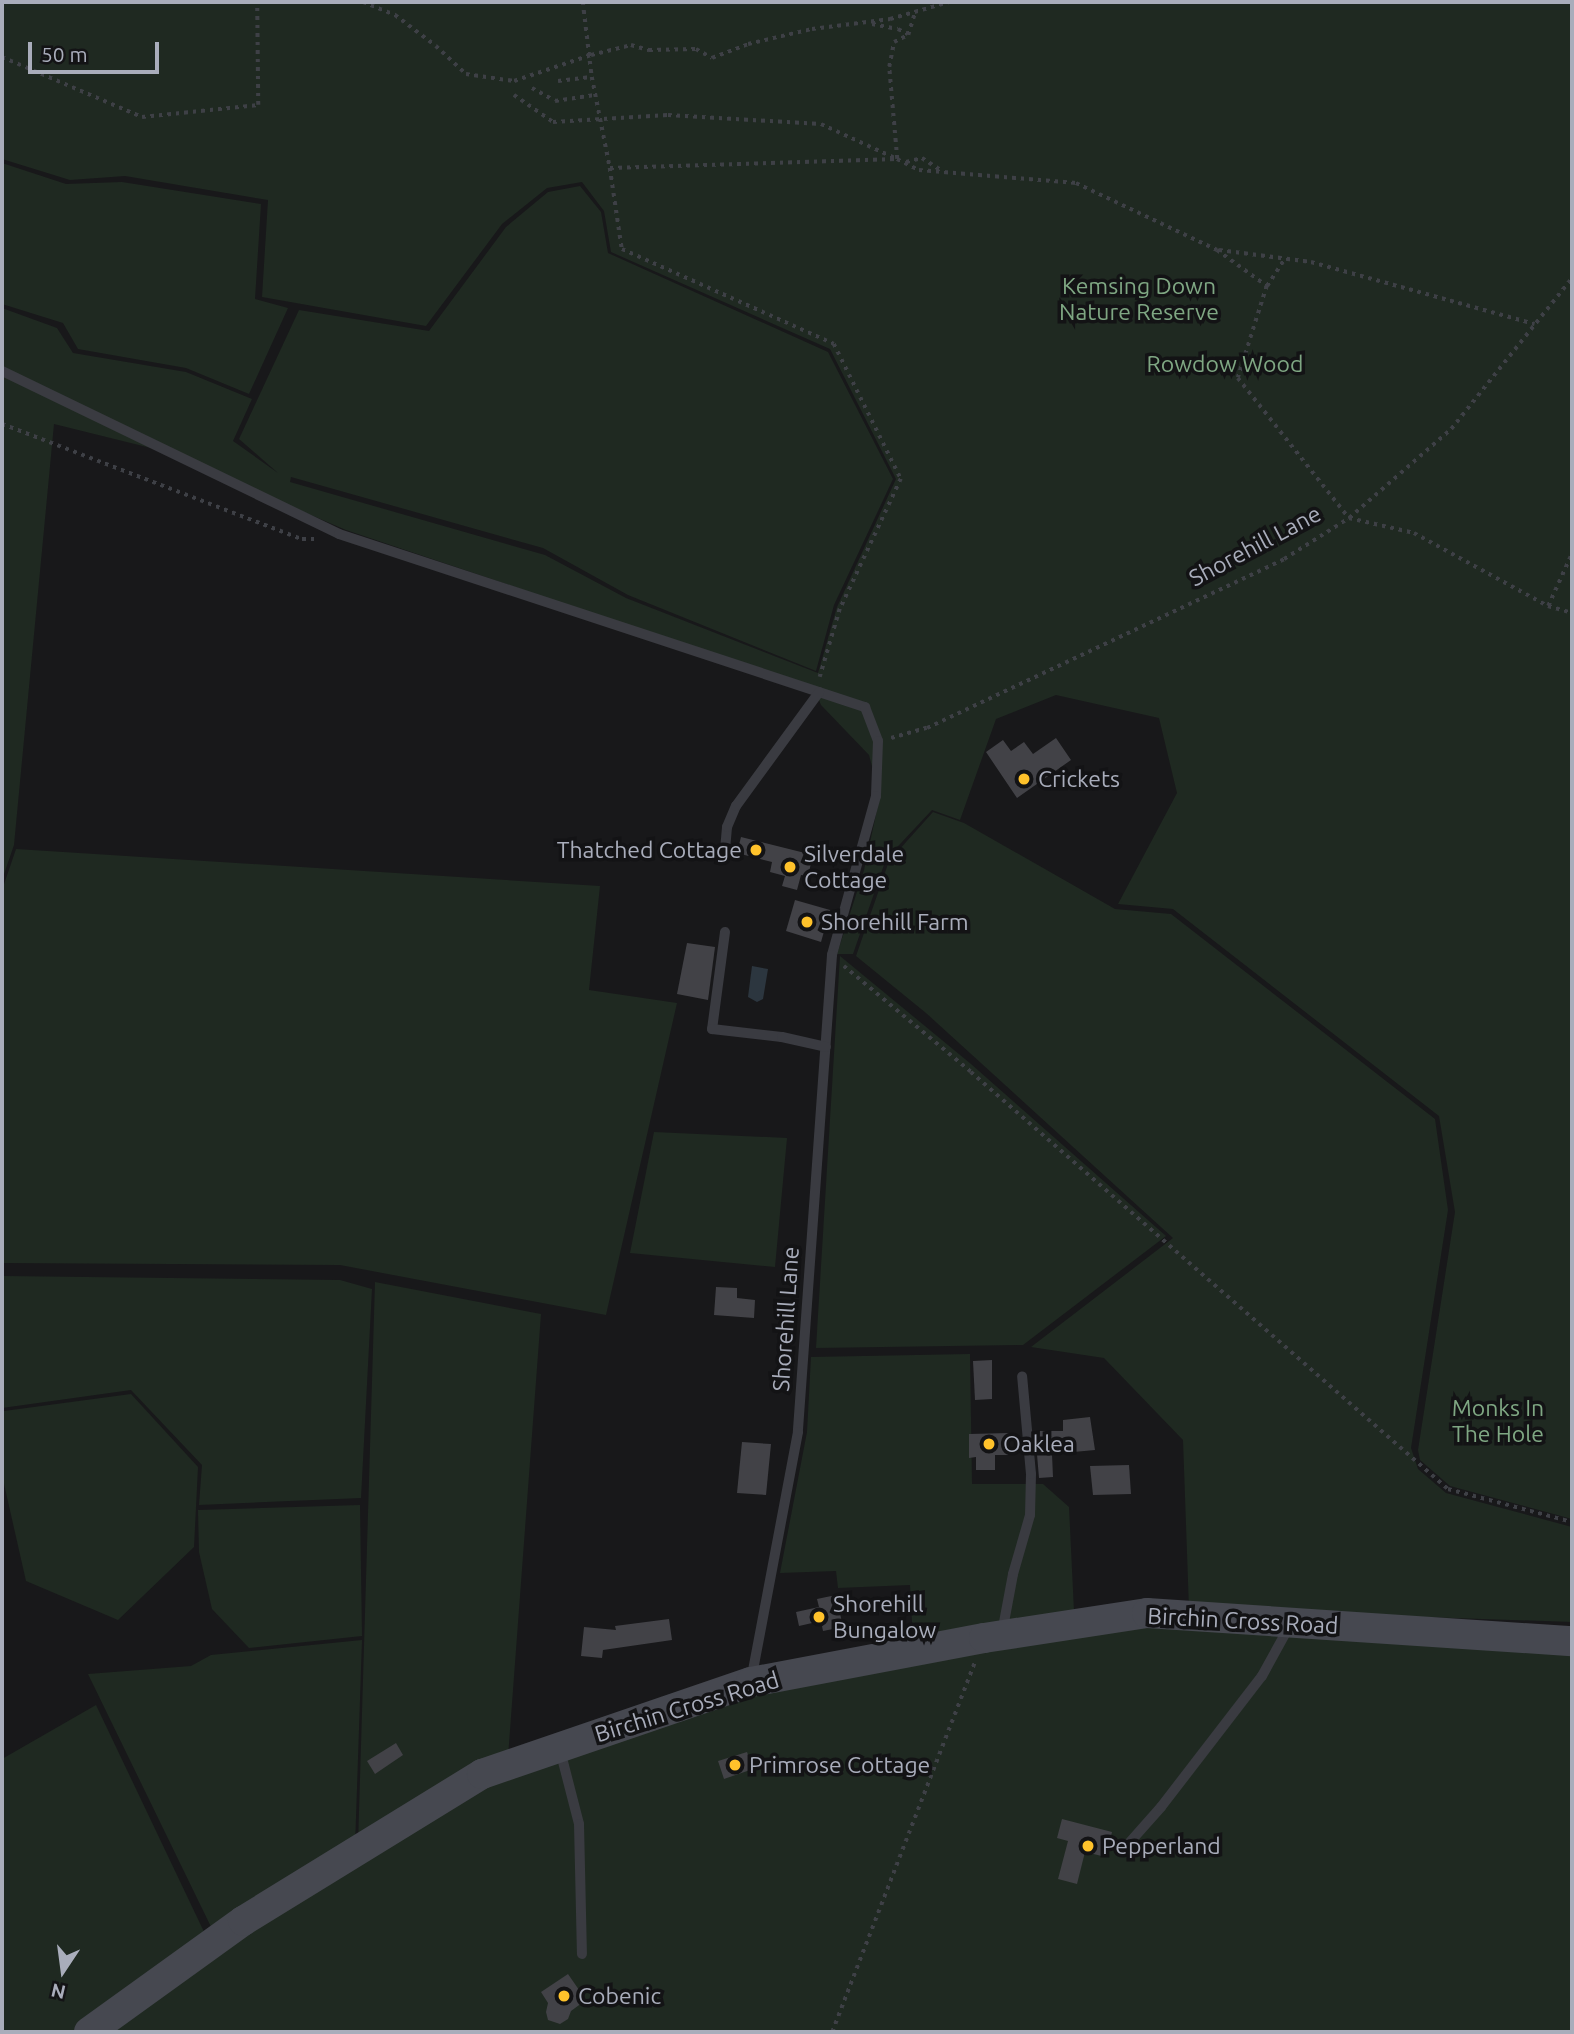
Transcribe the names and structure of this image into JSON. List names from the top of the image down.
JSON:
{
  "streets": {
    "street": ["Birchin Cross Road"],
    "lane": ["Shorehill Lane"]
  },
  "crossings": [
    ["Shorehill Lane", "Birchin Cross Road"]
  ],
  "parks": ["Kemsing Down Nature Reserve", "Rowdow Wood", "Monks In The Hole"],
  "places": [
    "Crickets",
    "Thatched Cottage",
    "Silverdale Cottage",
    "Shorehill Farm",
    "Oaklea",
    "Shorehill Bungalow",
    "Primrose Cottage",
    "Pepperland",
    "Cobenic"
  ],
  "scale_bar": "50 m",
  "north": "bottom"
}
